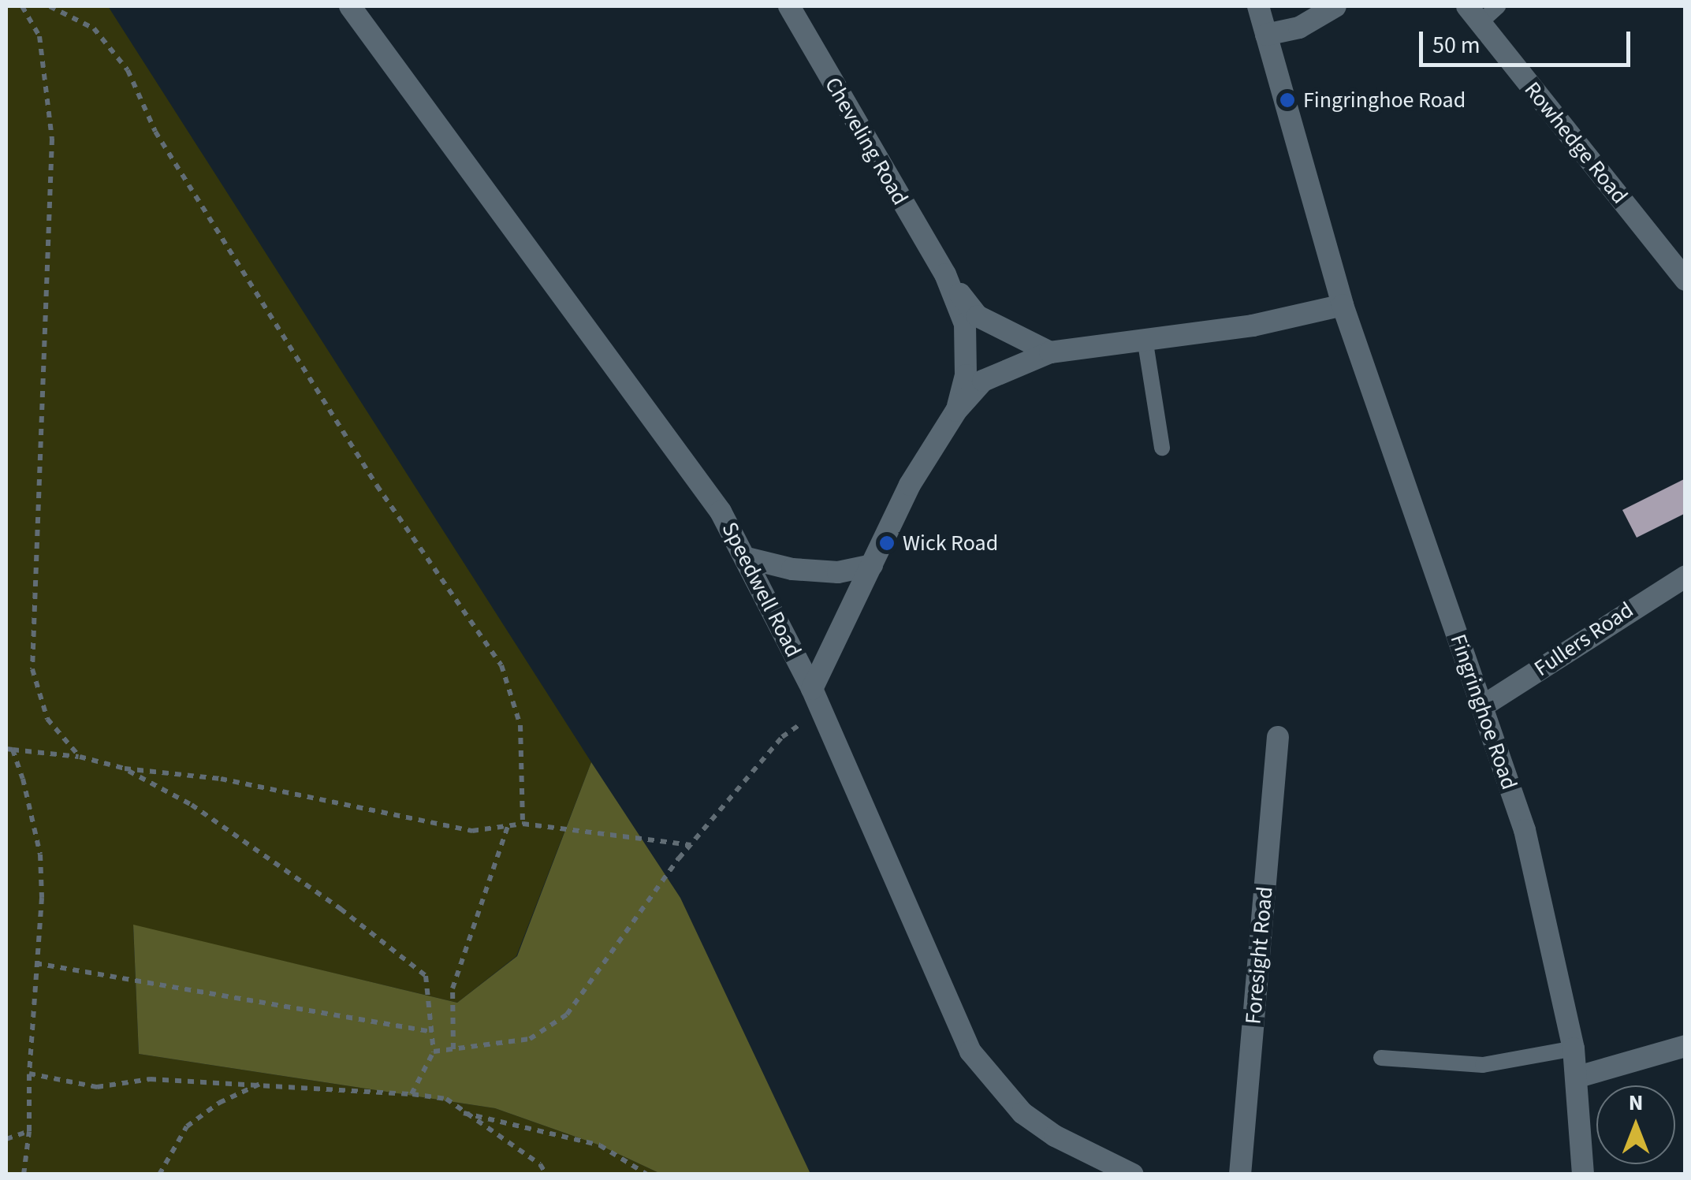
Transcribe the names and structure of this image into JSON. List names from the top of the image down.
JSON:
{
  "streets": {
    "street": [
      "Cheveling Road",
      "Rowhedge Road",
      "Speedwell Road",
      "Fullers Road",
      "Fingringhoe Road",
      "Foresight Road"
    ]
  },
  "crossings": [
    ["Fullers Road", "Fingringhoe Road"]
  ],
  "places": ["Fingringhoe Road", "Wick Road"],
  "scale_bar": "50 m",
  "north": "top"
}
